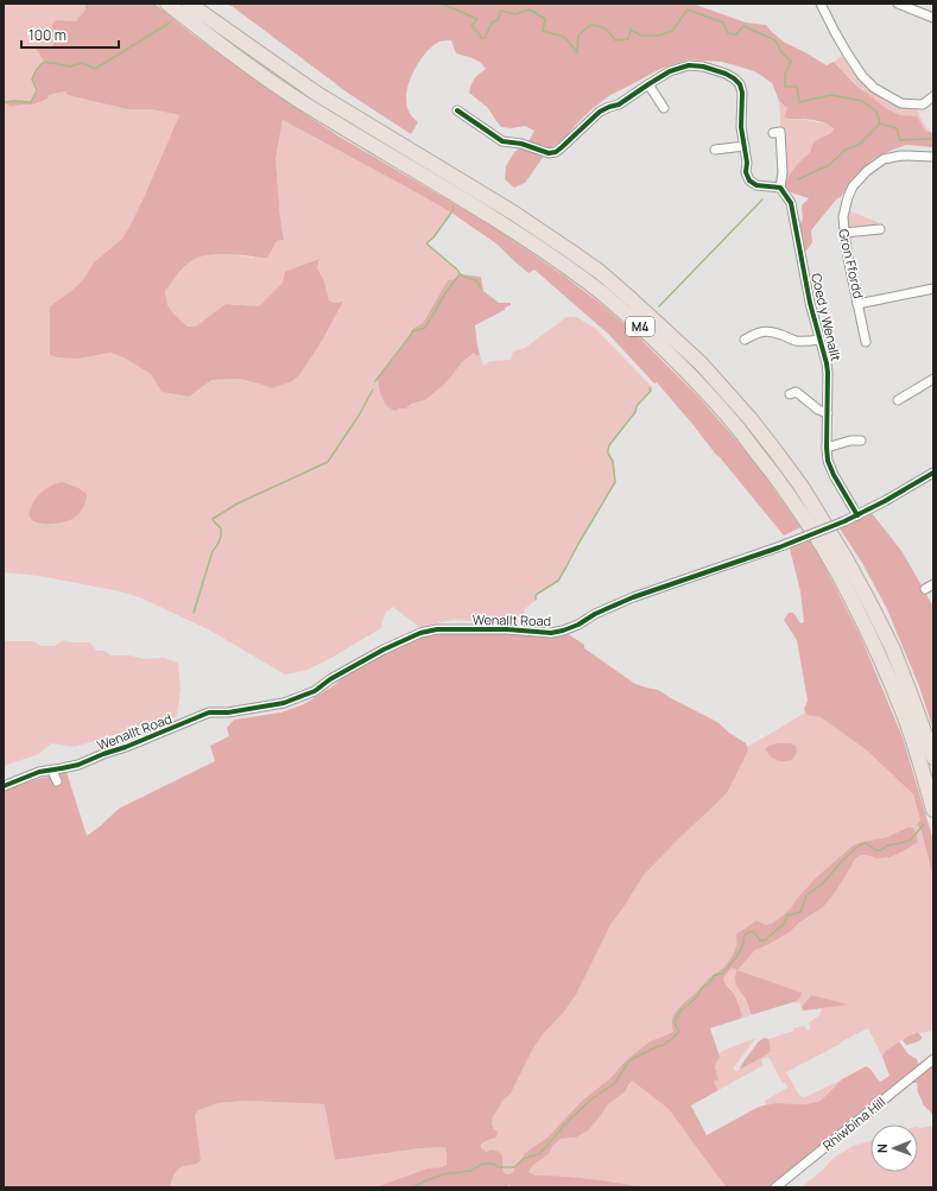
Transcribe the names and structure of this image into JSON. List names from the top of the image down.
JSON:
{
  "streets": {
    "highway": ["M4"],
    "street": [
      "Gron Ffordd",
      "Coed y Wenallt",
      "Wenallt Road",
      "Rhiwbina Hill"
    ]
  },
  "crossings": [
    ["Coed y Wenallt", "Wenallt Road"]
  ],
  "scale_bar": "100 m",
  "north": "left"
}
